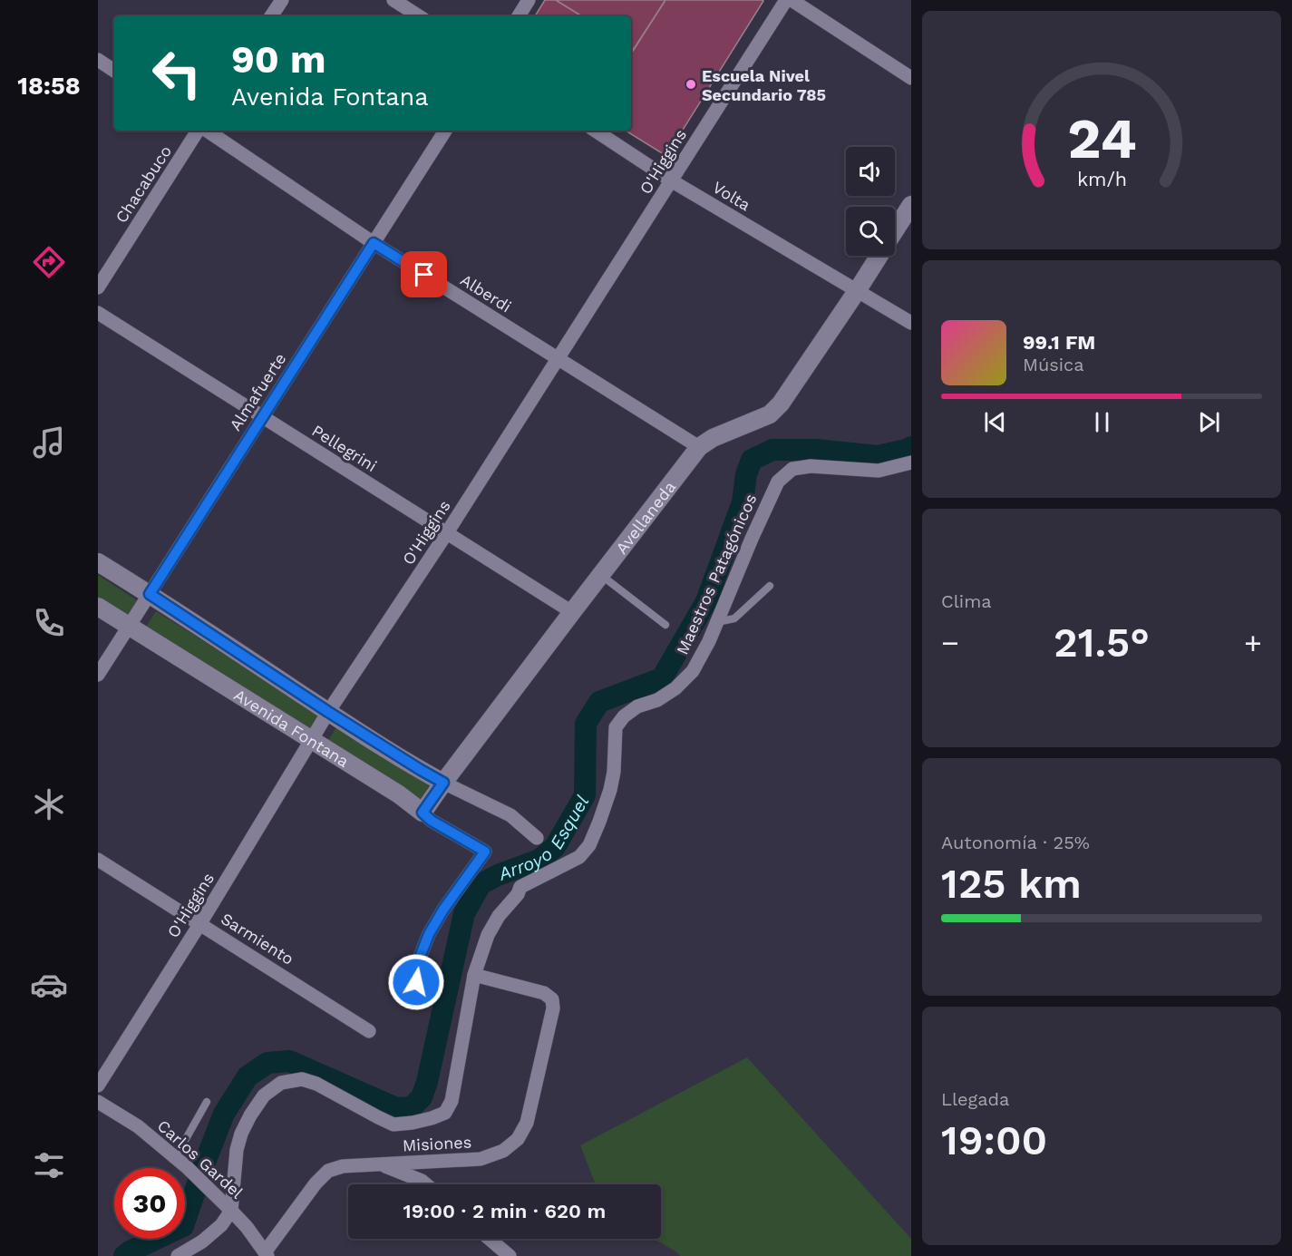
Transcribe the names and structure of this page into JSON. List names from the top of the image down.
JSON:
{
  "streets": {
    "street": [
      "O'Higgins",
      "Chacabuco",
      "Volta",
      "Alberdi",
      "Almafuerte",
      "Pellegrini",
      "Avellaneda",
      "Maestros Patagónicos",
      "Avenida Fontana",
      "Sarmiento",
      "Misiones",
      "Carlos Gardel"
    ]
  },
  "crossings": [
    ["O'Higgins", "Volta"],
    ["O'Higgins", "Alberdi"],
    ["O'Higgins", "Pellegrini"],
    ["O'Higgins", "Avenida Fontana"],
    ["O'Higgins", "Sarmiento"],
    ["Volta", "Avellaneda"],
    ["Alberdi", "Almafuerte"],
    ["Alberdi", "Avellaneda"],
    ["Almafuerte", "Pellegrini"],
    ["Almafuerte", "Avenida Fontana"],
    ["Pellegrini", "Avellaneda"],
    ["Avellaneda", "Avenida Fontana"],
    ["Maestros Patagónicos", "Misiones"],
    ["Maestros Patagónicos", "Carlos Gardel"],
    ["Misiones", "Carlos Gardel"]
  ],
  "water": ["Arroyo Esquel"],
  "places": ["Escuela Nivel Secundario 785"],
  "page": {
    "tabs": "18:58",
    "turn": ["90 m", "Avenida Fontana"],
    "song": ["99.1 FM", "Música"],
    "tile": [
      "Clima",
      ["Autonomía · 25%", "125 km"],
      ["Llegada", "19:00"]
    ],
    "heat": ["−", "21.5°", "+"],
    "limit": "30",
    "trip": "19:00 · 2 min · 620 m",
    "gauge": ["24", "km/h"]
  }
}
